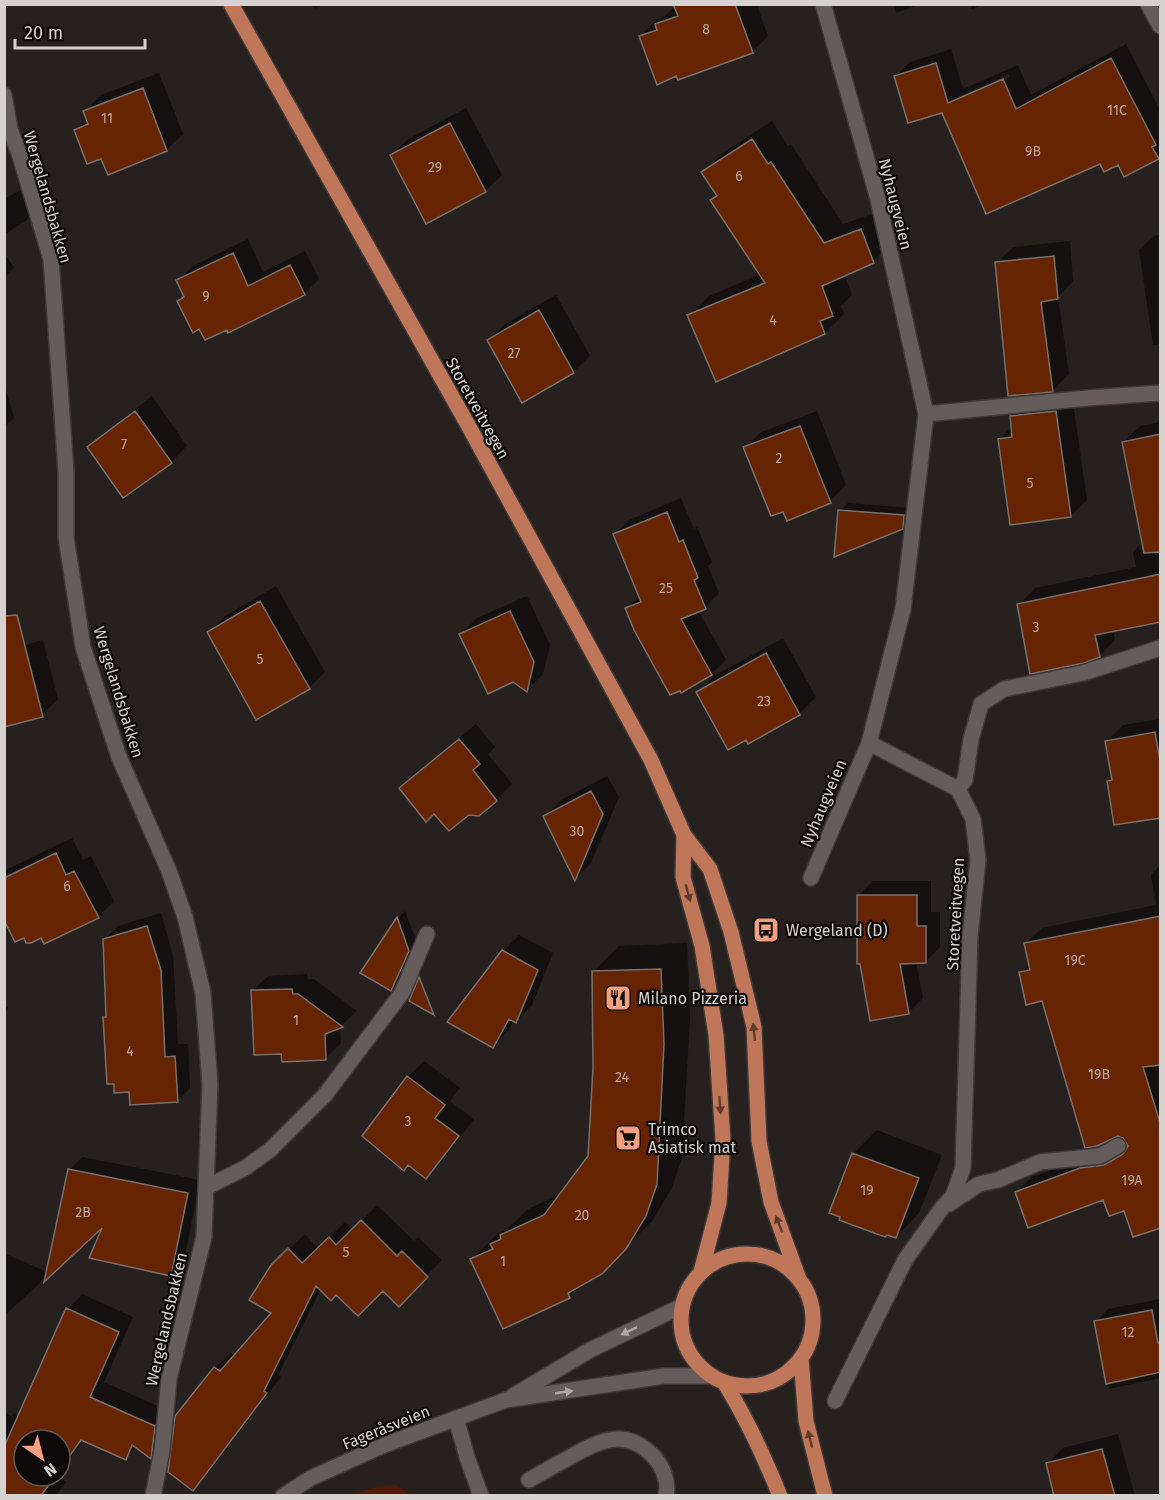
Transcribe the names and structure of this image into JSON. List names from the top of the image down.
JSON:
{
  "streets": {
    "main road": ["Storetveitvegen"],
    "street": ["Wergelandsbakken", "Nyhaugveien", "Fageråsveien"]
  },
  "crossings": [
    ["Storetveitvegen", "Fageråsveien"]
  ],
  "places": {
    "bus stop": ["Wergeland (D)"],
    "restaurant": ["Milano Pizzeria"],
    "supermarket": ["Trimco Asiatisk mat"]
  },
  "house_numbers": [
    "8",
    "11C",
    "11",
    "9B",
    "29",
    "6",
    "9",
    "4",
    "27",
    "7",
    "2",
    "5",
    "25",
    "3",
    "5",
    "23",
    "30",
    "6",
    "19C",
    "1",
    "4",
    "19B",
    "24",
    "3",
    "19A",
    "19",
    "2B",
    "20",
    "5",
    "1",
    "12"
  ],
  "scale_bar": "20 m",
  "north": "bottom right"
}
